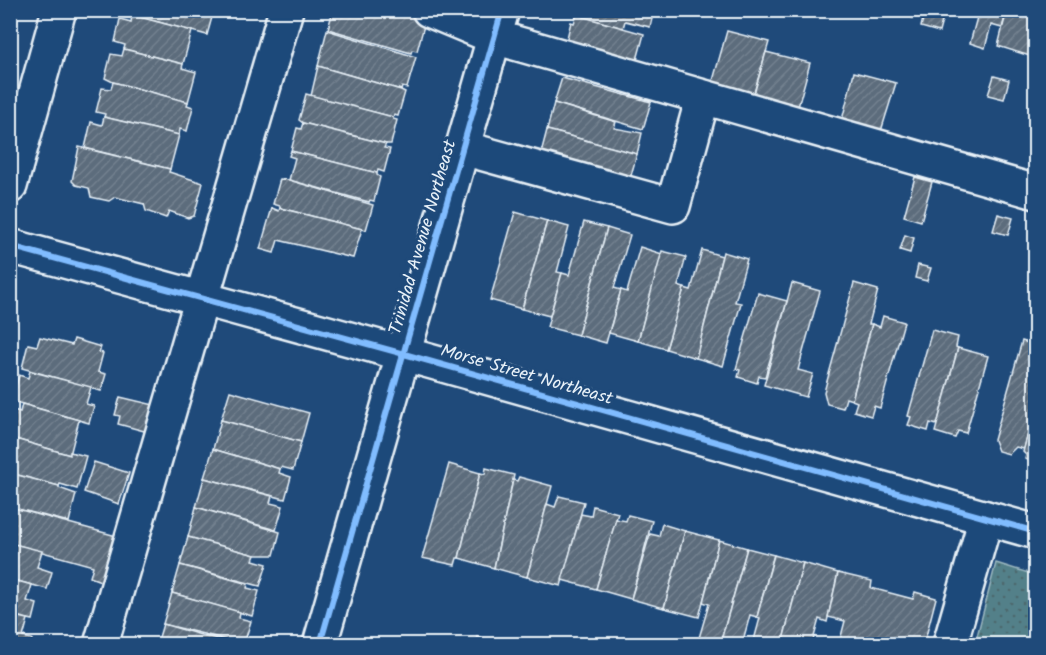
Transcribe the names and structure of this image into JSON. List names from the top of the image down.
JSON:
{
  "streets": {
    "street": ["Trinidad Avenue Northeast", "Morse Street Northeast"]
  },
  "crossings": [
    ["Trinidad Avenue Northeast", "Morse Street Northeast"]
  ]
}
